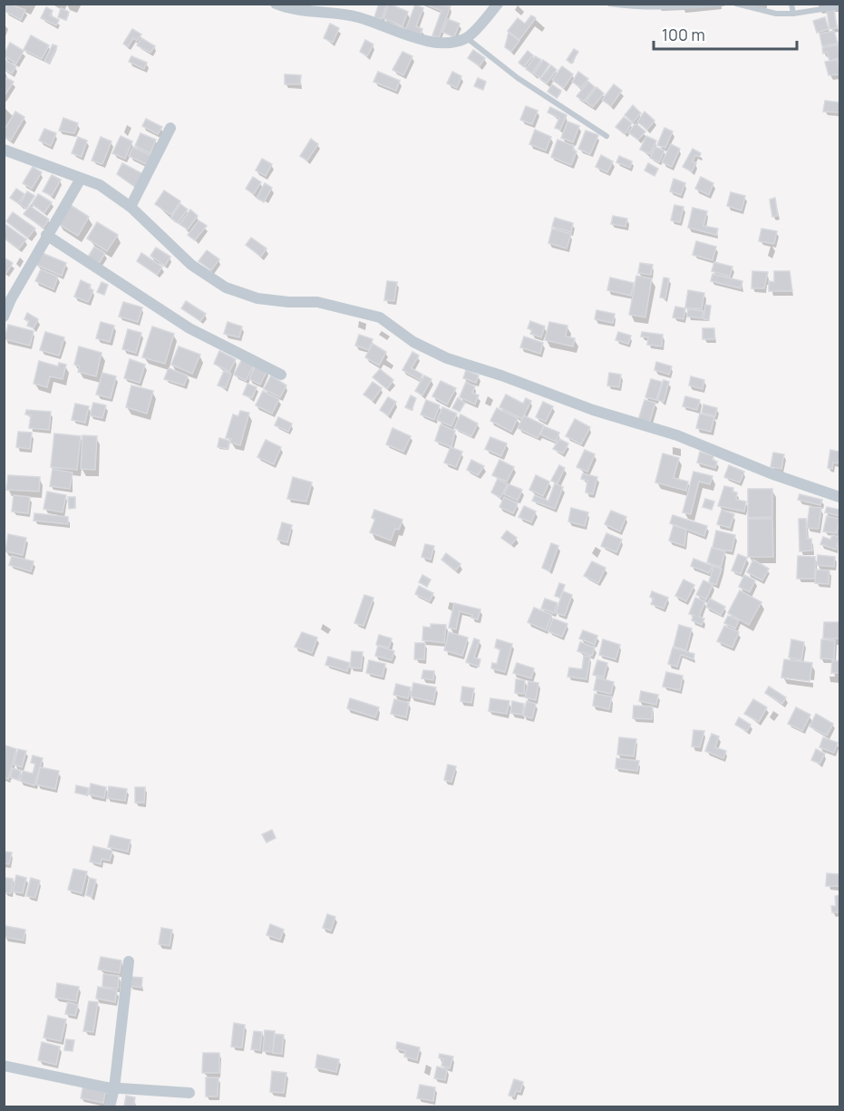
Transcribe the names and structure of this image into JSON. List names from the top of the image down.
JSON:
{
  "scale_bar": "100 m"
}
